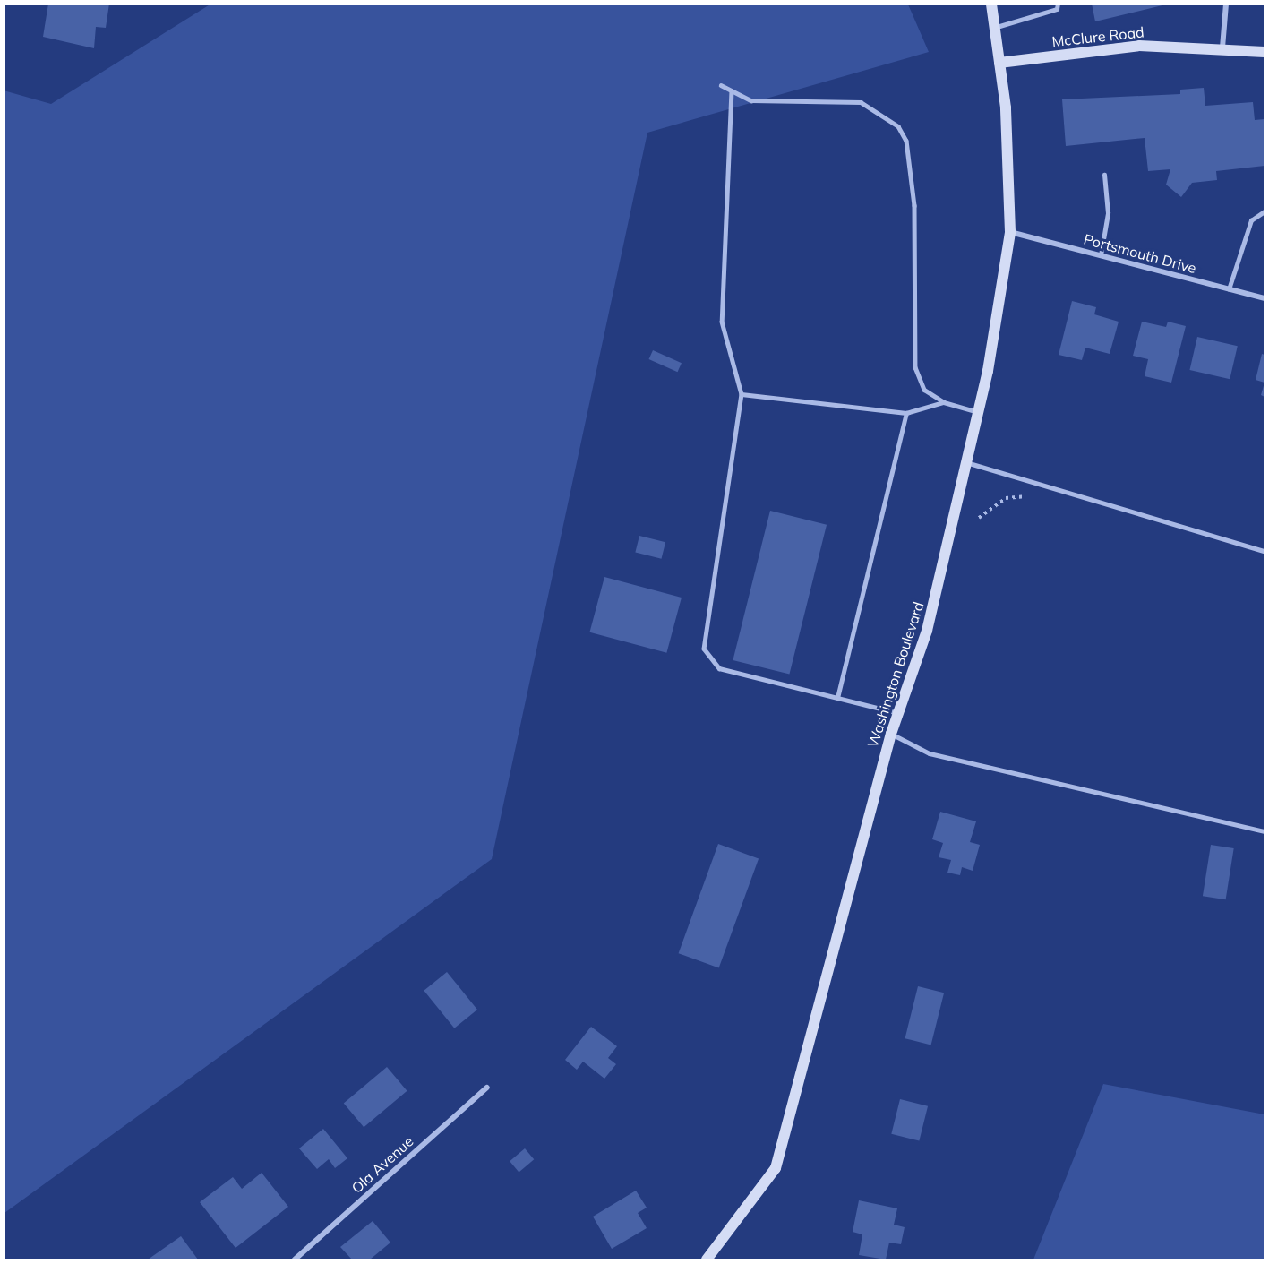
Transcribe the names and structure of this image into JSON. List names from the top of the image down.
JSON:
{
  "streets": {
    "street": [
      "McClure Road",
      "Portsmouth Drive",
      "Washington Boulevard",
      "Ola Avenue"
    ]
  },
  "crossings": [
    ["McClure Road", "Washington Boulevard"],
    ["Portsmouth Drive", "Washington Boulevard"]
  ]
}
